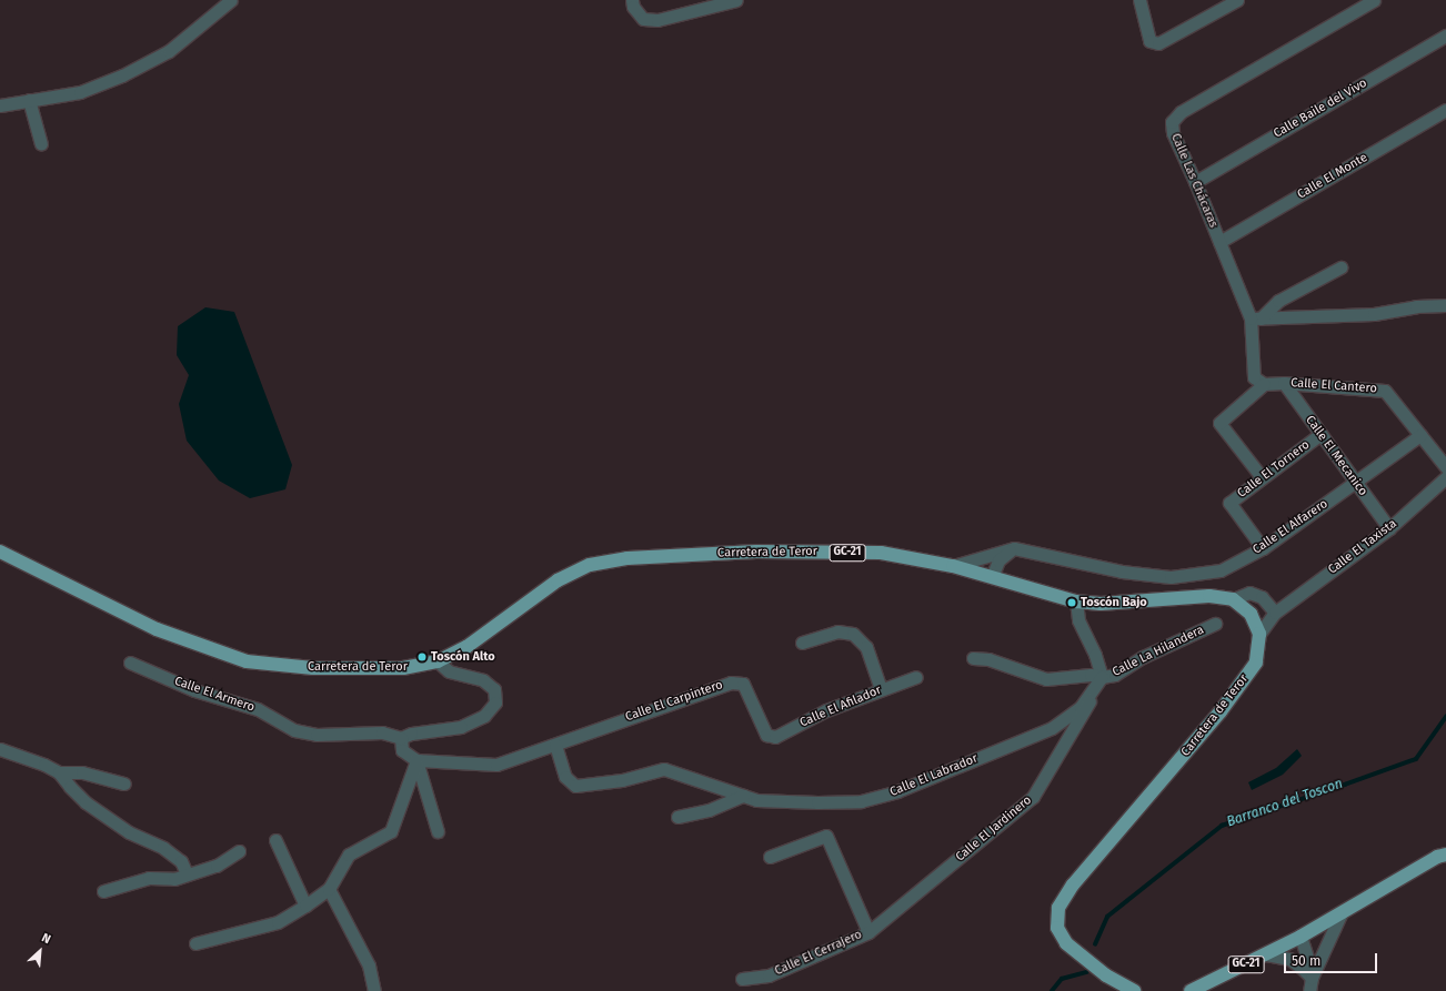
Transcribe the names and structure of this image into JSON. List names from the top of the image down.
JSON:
{
  "streets": {
    "main road": ["Carretera de Teror", "GC-21"],
    "street": [
      "Calle Baile del Vivo",
      "Calle El Monte",
      "Calle Las Chácaras",
      "Calle El Cantero",
      "Calle El Mecanico",
      "Calle El Tornero",
      "Calle El Alfarero",
      "Calle El Taxista",
      "Calle La Hilandera",
      "Calle El Armero",
      "Calle El Carpintero",
      "Calle El Afilador",
      "Calle El Labrador",
      "Calle El Jardinero",
      "Calle El Cerrajero"
    ]
  },
  "crossings": [
    ["Calle Baile del Vivo", "Calle Las Chácaras"],
    ["Calle El Monte", "Calle Las Chácaras"],
    ["Calle Las Chácaras", "Calle El Cantero"],
    ["Calle El Cantero", "Calle El Mecanico"],
    ["Calle El Cantero", "Calle El Alfarero"],
    ["Calle El Mecanico", "Calle El Tornero"],
    ["Calle El Mecanico", "Calle El Alfarero"],
    ["Calle El Mecanico", "Calle El Taxista"],
    ["Calle El Tornero", "Calle El Alfarero"],
    ["Calle El Alfarero", "Carretera de Teror"],
    ["Calle El Taxista", "Carretera de Teror"],
    ["Calle La Hilandera", "Calle El Labrador"],
    ["Calle La Hilandera", "Calle El Jardinero"],
    ["Calle El Carpintero", "Calle El Afilador"],
    ["Calle El Carpintero", "Calle El Labrador"],
    ["Calle El Labrador", "Calle El Jardinero"],
    ["Calle El Jardinero", "Calle El Cerrajero"]
  ],
  "water": ["Barranco del Toscon"],
  "places": ["Toscón Bajo", "Toscón Alto"],
  "scale_bar": "50 m",
  "north": "top right"
}
